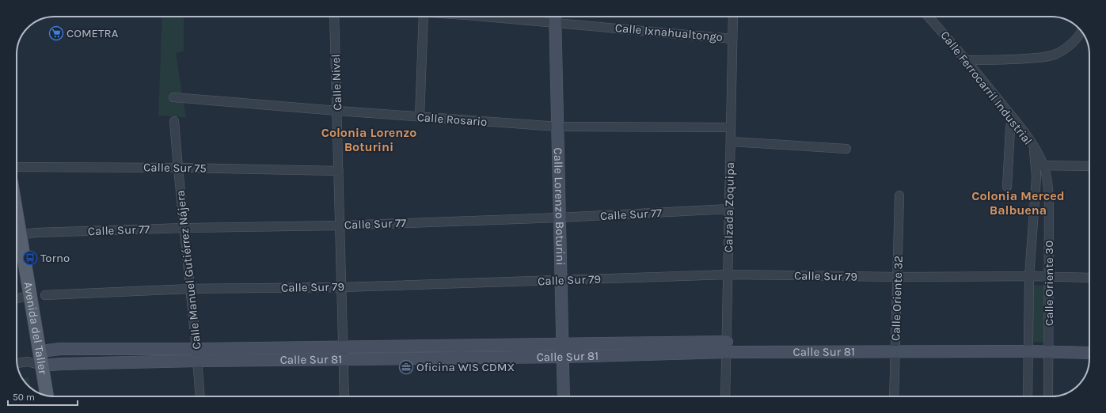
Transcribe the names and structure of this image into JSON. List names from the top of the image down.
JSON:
{
  "streets": {
    "main road": ["Avenida del Taller"],
    "street": [
      "Calle Ixnahualtongo",
      "Calle Nivel",
      "Calle Ferrocarril Industrial",
      "Calle Rosario",
      "Calle Sur 75",
      "Calle Lorenzo Boturini",
      "Calzada Zoquipa",
      "Calle Sur 77",
      "Calle Manuel Gutiérrez Nájera",
      "Calle Sur 79",
      "Calle Oriente 30",
      "Calle Oriente 32",
      "Calle Sur 81"
    ]
  },
  "crossings": [
    ["Calle Ixnahualtongo", "Calle Lorenzo Boturini"],
    ["Calle Ixnahualtongo", "Calzada Zoquipa"],
    ["Calle Nivel", "Calle Rosario"],
    ["Calle Nivel", "Calle Sur 75"],
    ["Calle Nivel", "Calle Sur 77"],
    ["Calle Nivel", "Calle Sur 79"],
    ["Calle Nivel", "Calle Sur 81"],
    ["Calle Ferrocarril Industrial", "Calle Oriente 30"],
    ["Calle Rosario", "Calle Lorenzo Boturini"],
    ["Calle Rosario", "Calzada Zoquipa"],
    ["Calle Sur 75", "Calle Manuel Gutiérrez Nájera"],
    ["Calle Lorenzo Boturini", "Calle Sur 77"],
    ["Calle Lorenzo Boturini", "Calle Sur 79"],
    ["Calle Lorenzo Boturini", "Calle Sur 81"],
    ["Calzada Zoquipa", "Calle Sur 77"],
    ["Calzada Zoquipa", "Calle Sur 79"],
    ["Calzada Zoquipa", "Calle Sur 81"],
    ["Calle Sur 77", "Calle Manuel Gutiérrez Nájera"],
    ["Calle Manuel Gutiérrez Nájera", "Calle Sur 79"],
    ["Calle Manuel Gutiérrez Nájera", "Calle Sur 81"],
    ["Calle Sur 79", "Calle Oriente 30"],
    ["Calle Sur 79", "Calle Oriente 32"],
    ["Calle Oriente 30", "Calle Sur 81"],
    ["Calle Oriente 32", "Calle Sur 81"],
    ["Avenida del Taller", "Calle Sur 81"]
  ],
  "districts": ["Colonia Lorenzo Boturini", "Colonia Merced Balbuena"],
  "places": {
    "supermarket": ["COMETRA"],
    "bus stop": ["Torno"],
    "office": ["Oficina WIS CDMX"]
  },
  "scale_bar": "50 m"
}
